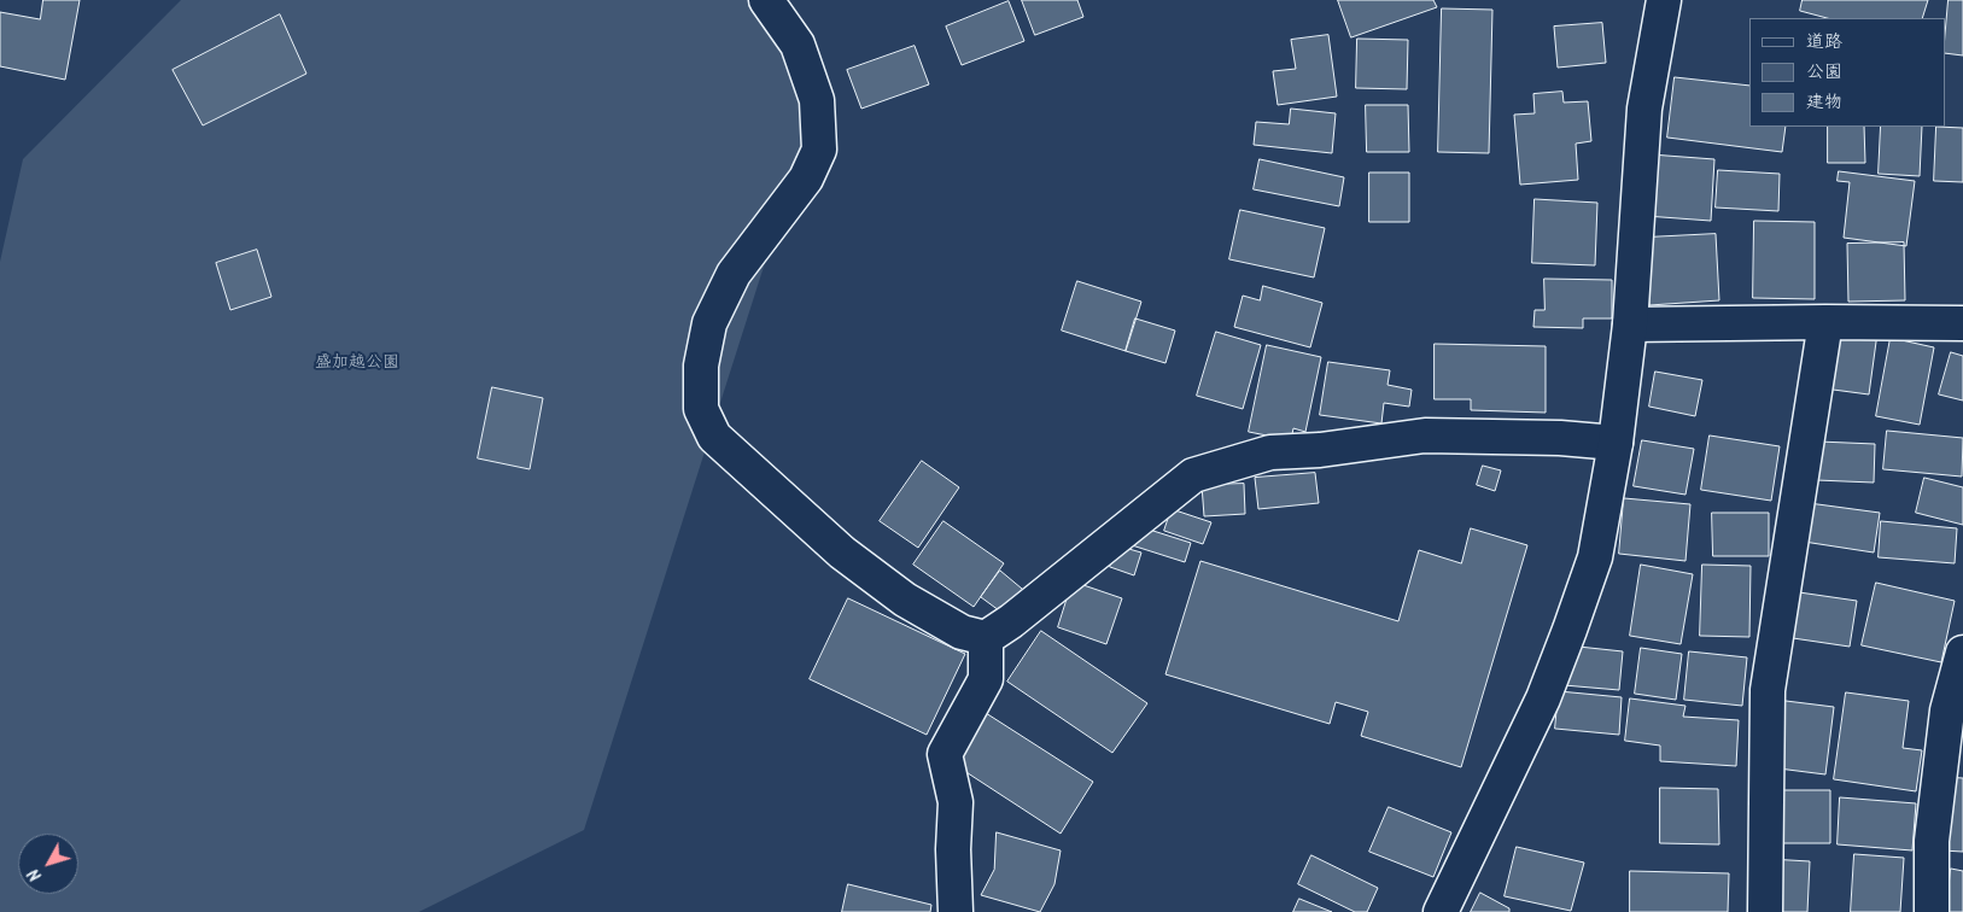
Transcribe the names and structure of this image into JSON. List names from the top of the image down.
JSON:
{
  "parks": ["盛加越公園"],
  "legend": ["道路", "公園", "建物"],
  "north": "bottom left"
}
